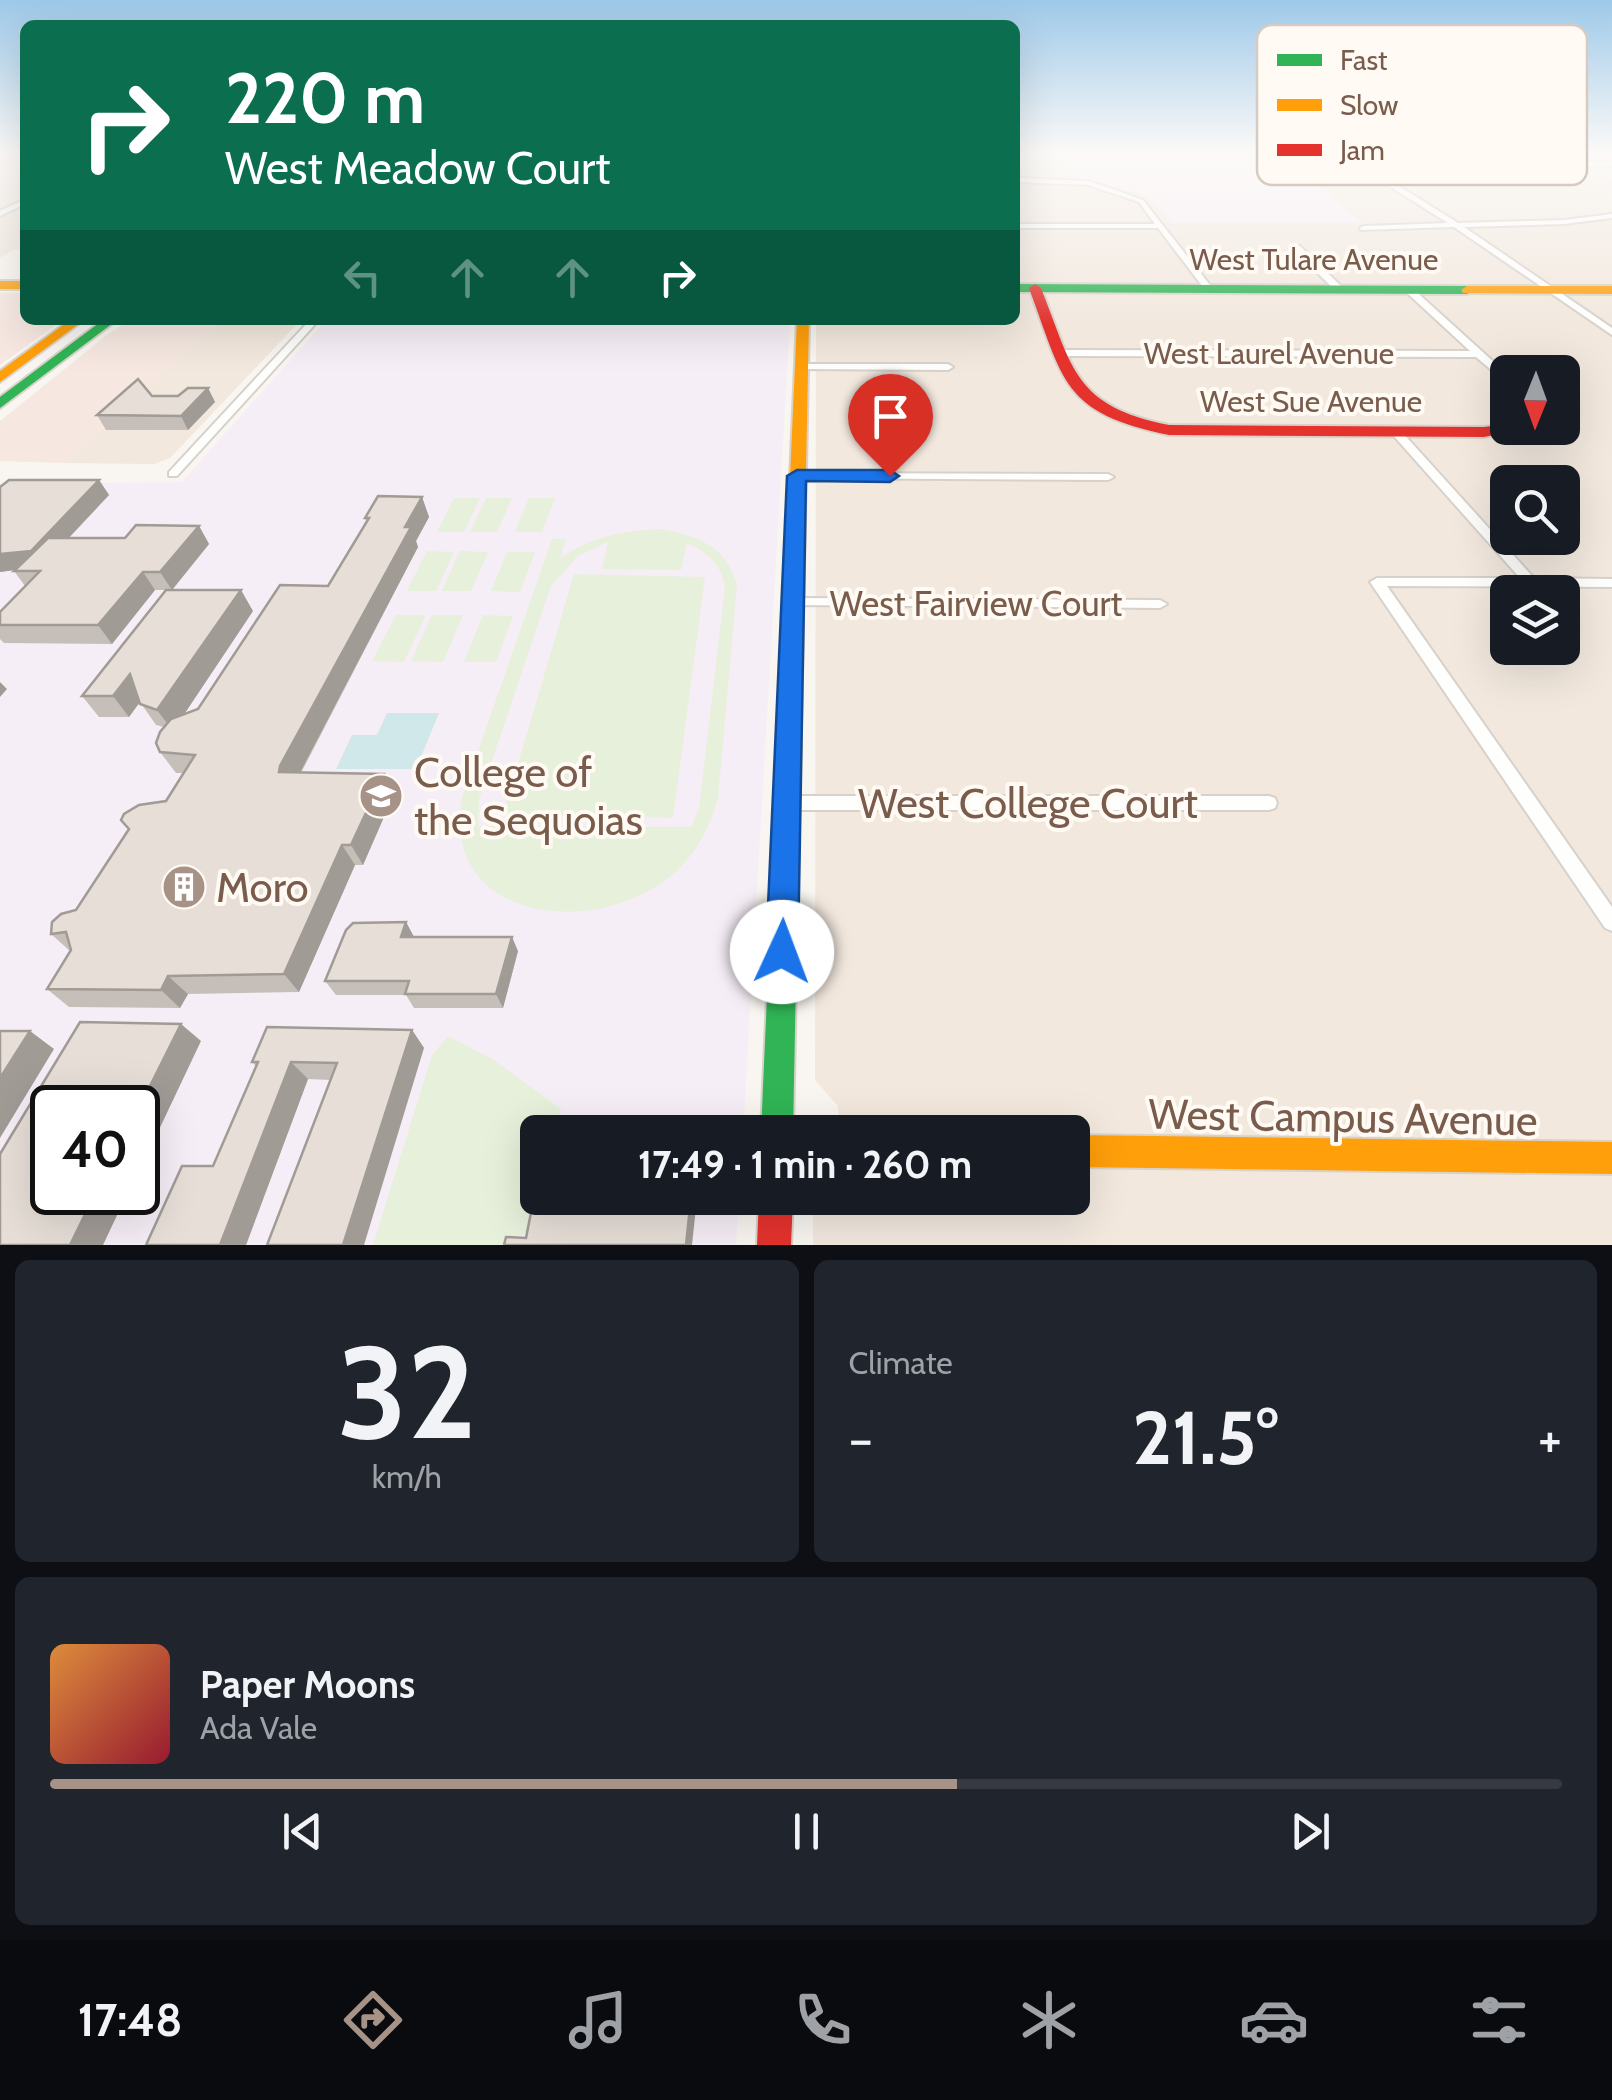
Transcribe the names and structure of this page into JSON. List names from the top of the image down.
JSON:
{
  "streets": {
    "street": [
      "West Tulare Avenue",
      "West Laurel Avenue",
      "West Sue Avenue",
      "West Fairview Court",
      "West College Court",
      "West Campus Avenue"
    ]
  },
  "crossings": [
    ["West Laurel Avenue", "West Sue Avenue"]
  ],
  "places": {
    "school or university": ["College of the Sequoias"],
    "building": ["Moro"]
  },
  "legend": ["Fast", "Slow", "Jam"],
  "north": "bottom",
  "page": {
    "turn": ["220 m", "West Meadow Court"],
    "limit": "40",
    "trip": "17:49 · 1 min · 260 m",
    "tile": [
      ["32", "km/h"],
      "Climate"
    ],
    "heat": ["−", "21.5°", "+"],
    "song": ["Paper Moons", "Ada Vale"],
    "tabs": "17:48"
  }
}
